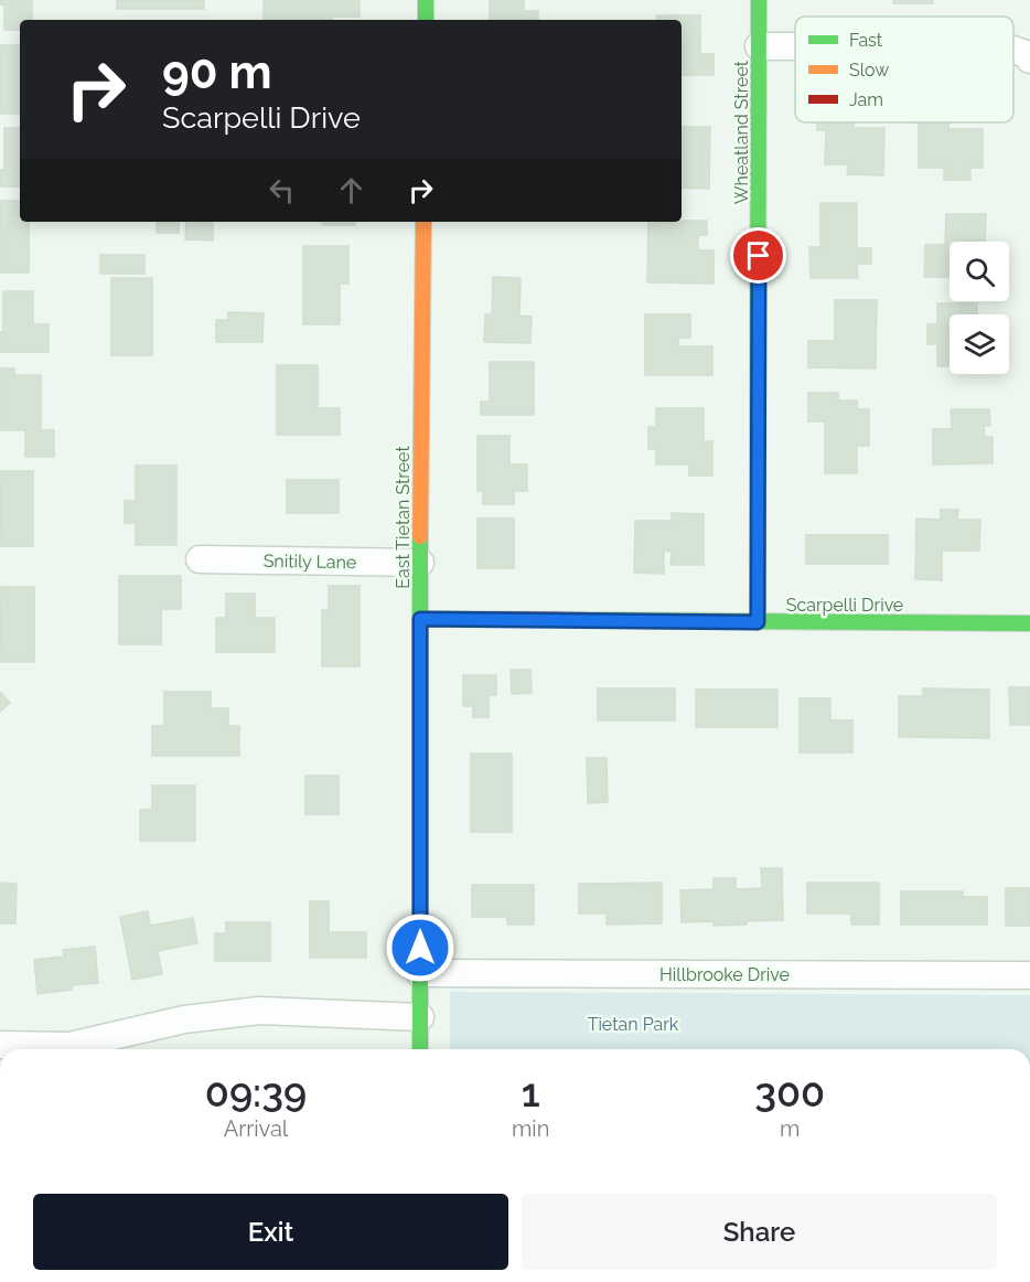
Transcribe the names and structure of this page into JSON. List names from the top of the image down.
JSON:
{
  "streets": {
    "street": [
      "Wheatland Street",
      "East Tietan Street",
      "Snitily Lane",
      "Scarpelli Drive",
      "Hillbrooke Drive"
    ]
  },
  "crossings": [
    ["Wheatland Street", "Scarpelli Drive"],
    ["East Tietan Street", "Snitily Lane"],
    ["East Tietan Street", "Scarpelli Drive"],
    ["East Tietan Street", "Hillbrooke Drive"]
  ],
  "parks": ["Tietan Park"],
  "legend": ["Fast", "Slow", "Jam"],
  "page": {
    "turn": ["90 m", "Scarpelli Drive"],
    "eta": [
      "09:39",
      "Arrival",
      "1",
      "min",
      "300",
      "m"
    ],
    "buttons": ["Exit", "Share"]
  }
}
